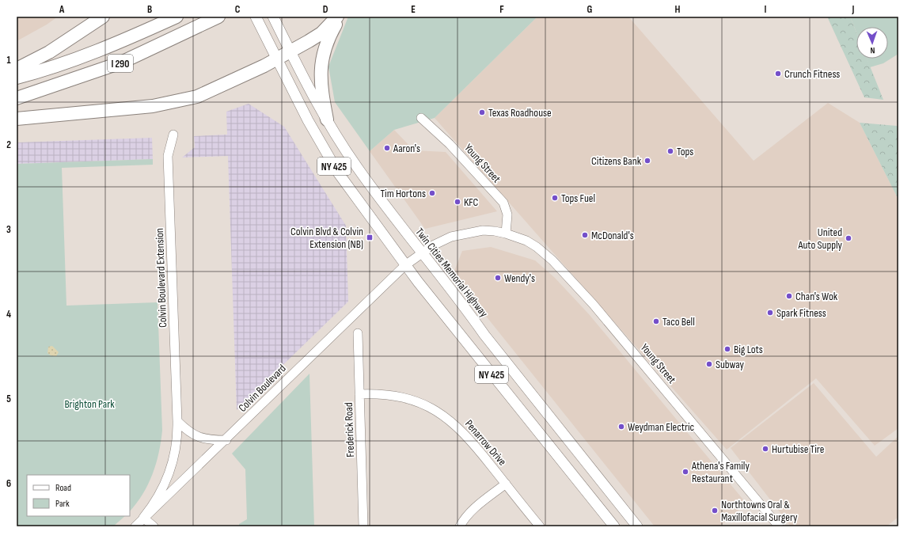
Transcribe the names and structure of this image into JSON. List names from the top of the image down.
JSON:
{
  "streets": {
    "highway": ["I 290"],
    "main road": ["NY 425", "Twin Cities Memorial Highway"],
    "street": [
      "Young Street",
      "Colvin Boulevard Extension",
      "Colvin Boulevard",
      "Frederick Road",
      "Penarrow Drive"
    ]
  },
  "crossings": [
    ["Young Street", "NY 425"],
    ["Young Street", "Twin Cities Memorial Highway"],
    ["Young Street", "Colvin Boulevard"],
    ["NY 425", "Colvin Boulevard"],
    ["Colvin Boulevard Extension", "Colvin Boulevard"],
    ["Frederick Road", "Penarrow Drive"]
  ],
  "parks": ["Brighton Park"],
  "places": {
    "other": [
      "Crunch Fitness",
      "Texas Roadhouse",
      "Aaron's",
      "Tops",
      "Citizens Bank",
      "Tim Hortons",
      "Tops Fuel",
      "KFC",
      "McDonald's",
      "United Auto Supply",
      "Wendy's",
      "Chan's Wok",
      "Spark Fitness",
      "Taco Bell",
      "Big Lots",
      "Subway",
      "Weydman Electric",
      "Hurtubise Tire",
      "Athena's Family Restaurant",
      "Northtowns Oral & Maxillofacial Surgery"
    ],
    "transit": ["Colvin Blvd & Colvin Extension (NB)"]
  },
  "legend": ["Road", "Park"],
  "north": "bottom",
  "grid": {
    "columns": [
      "A",
      "B",
      "C",
      "D",
      "E",
      "F",
      "G",
      "H",
      "I",
      "J"
    ],
    "rows": [
      "1",
      "2",
      "3",
      "4",
      "5",
      "6"
    ]
  }
}
